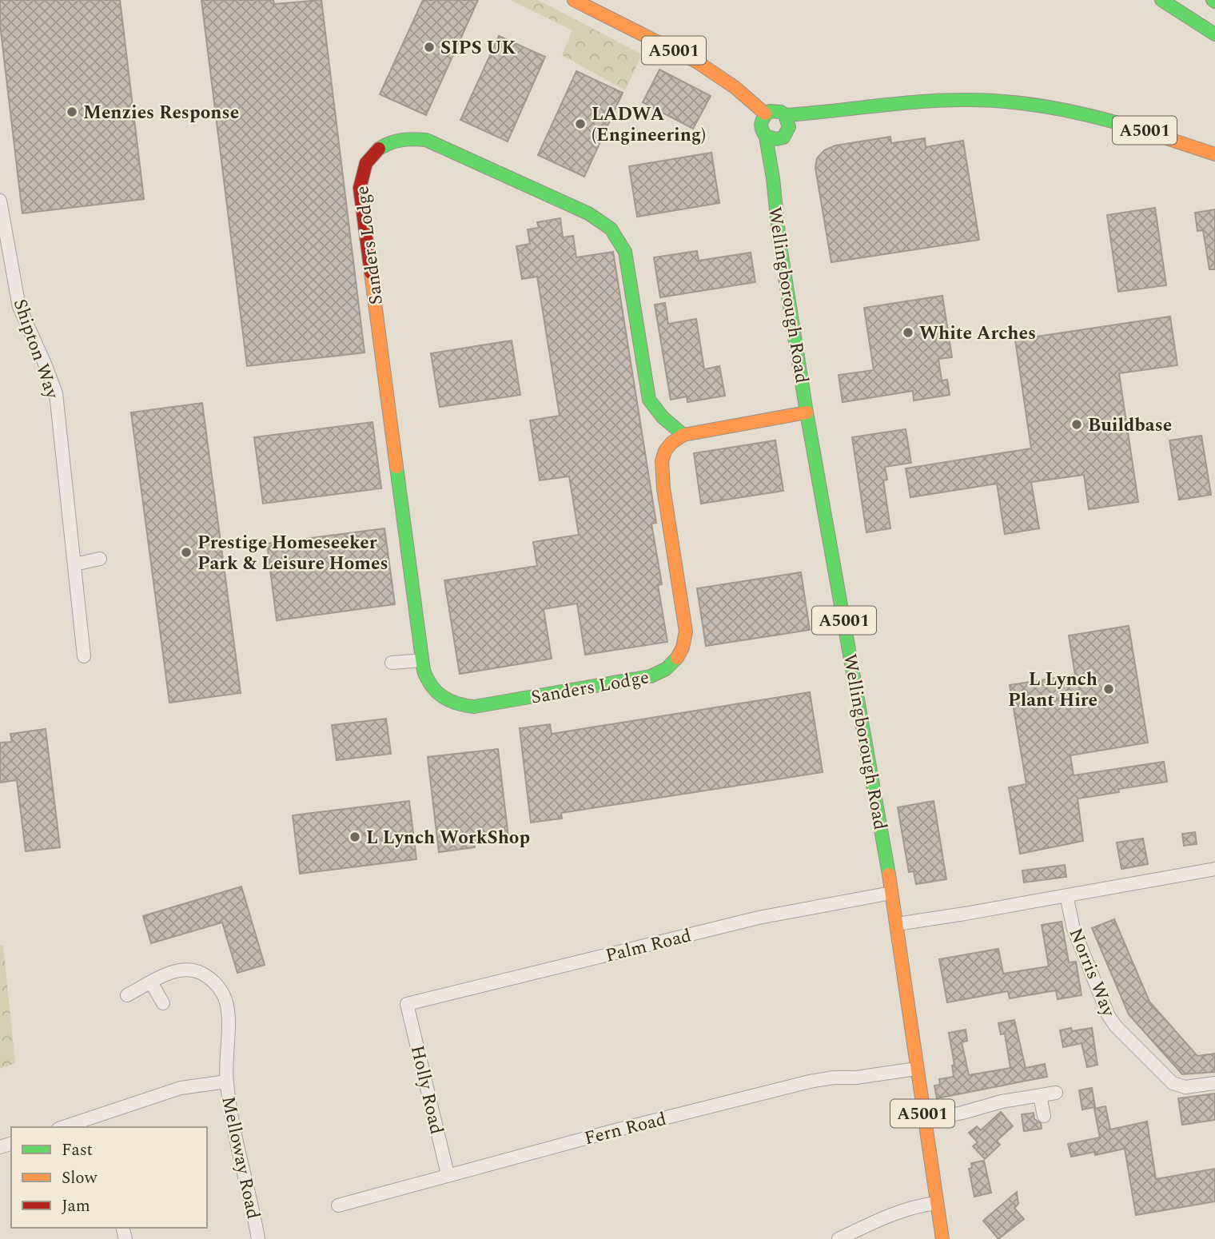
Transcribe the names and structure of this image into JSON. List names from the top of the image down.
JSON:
{
  "streets": {
    "main road": ["A5001", "Sanders Lodge", "Wellingborough Road"],
    "street": [
      "Shipton Way",
      "Palm Road",
      "Norris Way",
      "Holly Road",
      "Fern Road",
      "Melloway Road"
    ]
  },
  "crossings": [
    ["A5001", "Wellingborough Road"],
    ["Wellingborough Road", "Palm Road"],
    ["Wellingborough Road", "Fern Road"],
    ["Palm Road", "Holly Road"],
    ["Holly Road", "Fern Road"]
  ],
  "places": [
    "SIPS UK",
    "Menzies Response",
    "LADWA (Engineering)",
    "White Arches",
    "Buildbase",
    "Prestige Homeseeker Park & Leisure Homes",
    "L Lynch Plant Hire",
    "L Lynch WorkShop"
  ],
  "legend": ["Fast", "Slow", "Jam"]
}
